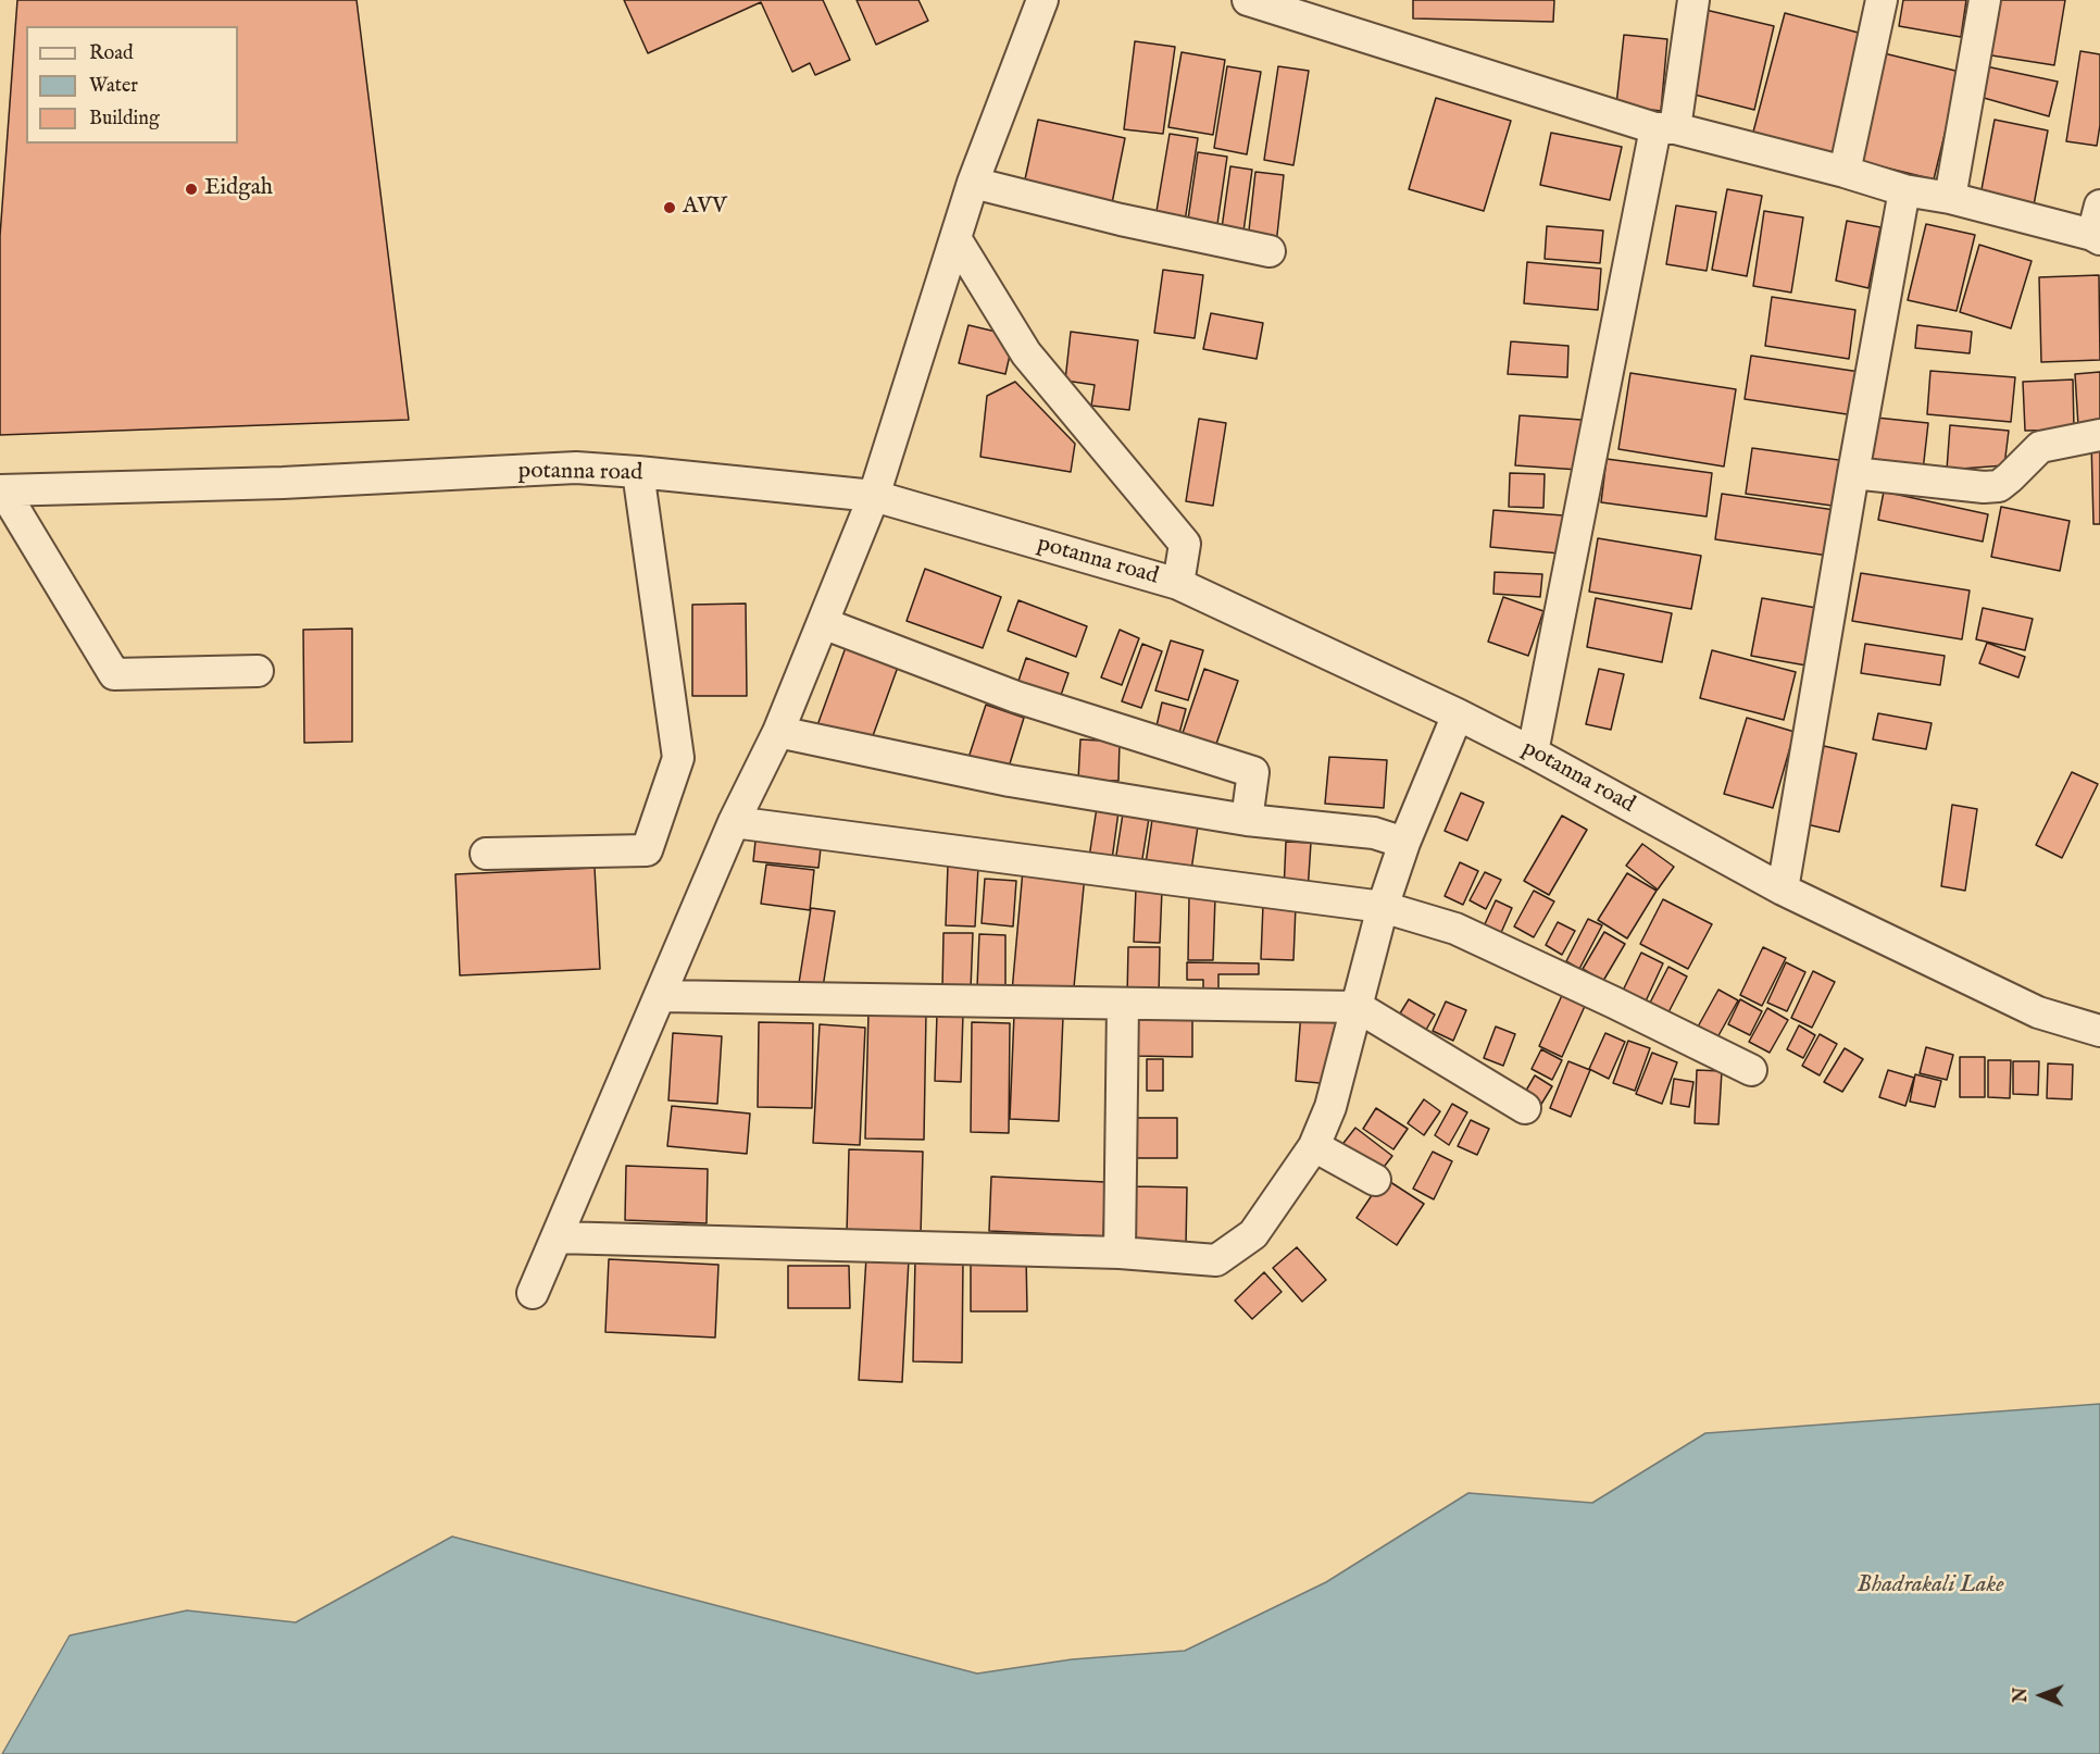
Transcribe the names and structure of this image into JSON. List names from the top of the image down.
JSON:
{
  "streets": {
    "street": ["potanna road"]
  },
  "water": ["Bhadrakali Lake"],
  "places": ["Eidgah", "AVV"],
  "legend": ["Road", "Water", "Building"],
  "north": "left"
}
